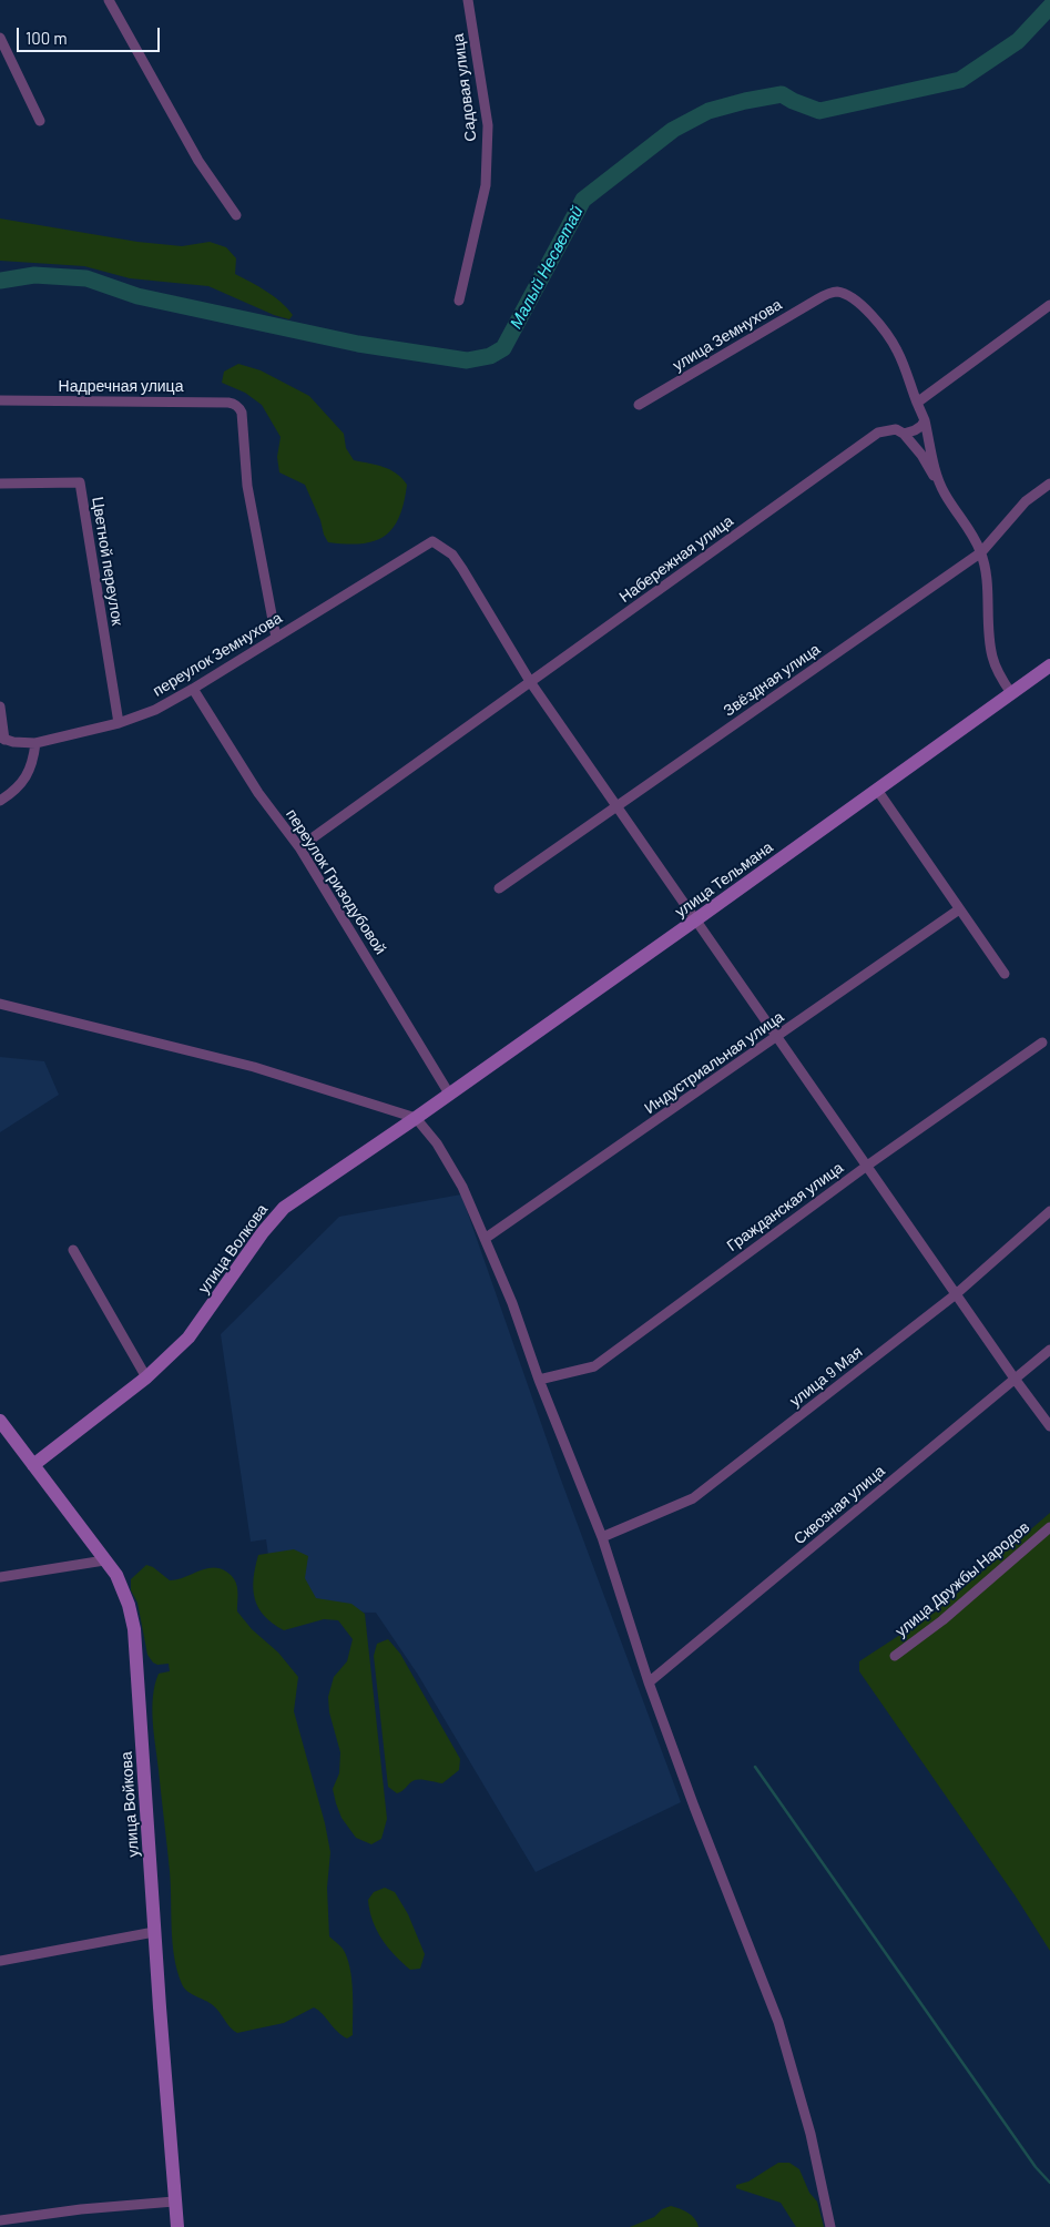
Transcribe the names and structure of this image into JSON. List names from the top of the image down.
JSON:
{
  "streets": {
    "street": [
      "Садовая улица",
      "улица Земнухова",
      "Надречная улица",
      "Набережная улица",
      "Цветной переулок",
      "переулок Земнухова",
      "Звёздная улица",
      "улица Тельмана",
      "переулок Гризодубовой",
      "Индустриальная улица",
      "Гражданская улица",
      "улица Волкова",
      "улица 9 Мая",
      "Сквозная улица",
      "улица Дружбы Народов",
      "улица Войкова"
    ]
  },
  "crossings": [
    ["Надречная улица", "переулок Земнухова"],
    ["Набережная улица", "переулок Земнухова"],
    ["Набережная улица", "переулок Гризодубовой"],
    ["Цветной переулок", "переулок Земнухова"],
    ["переулок Земнухова", "переулок Гризодубовой"],
    ["улица Тельмана", "переулок Гризодубовой"],
    ["улица Тельмана", "улица Волкова"],
    ["улица Волкова", "улица Войкова"]
  ],
  "water": ["Малый Несветай"],
  "scale_bar": "100 m"
}
